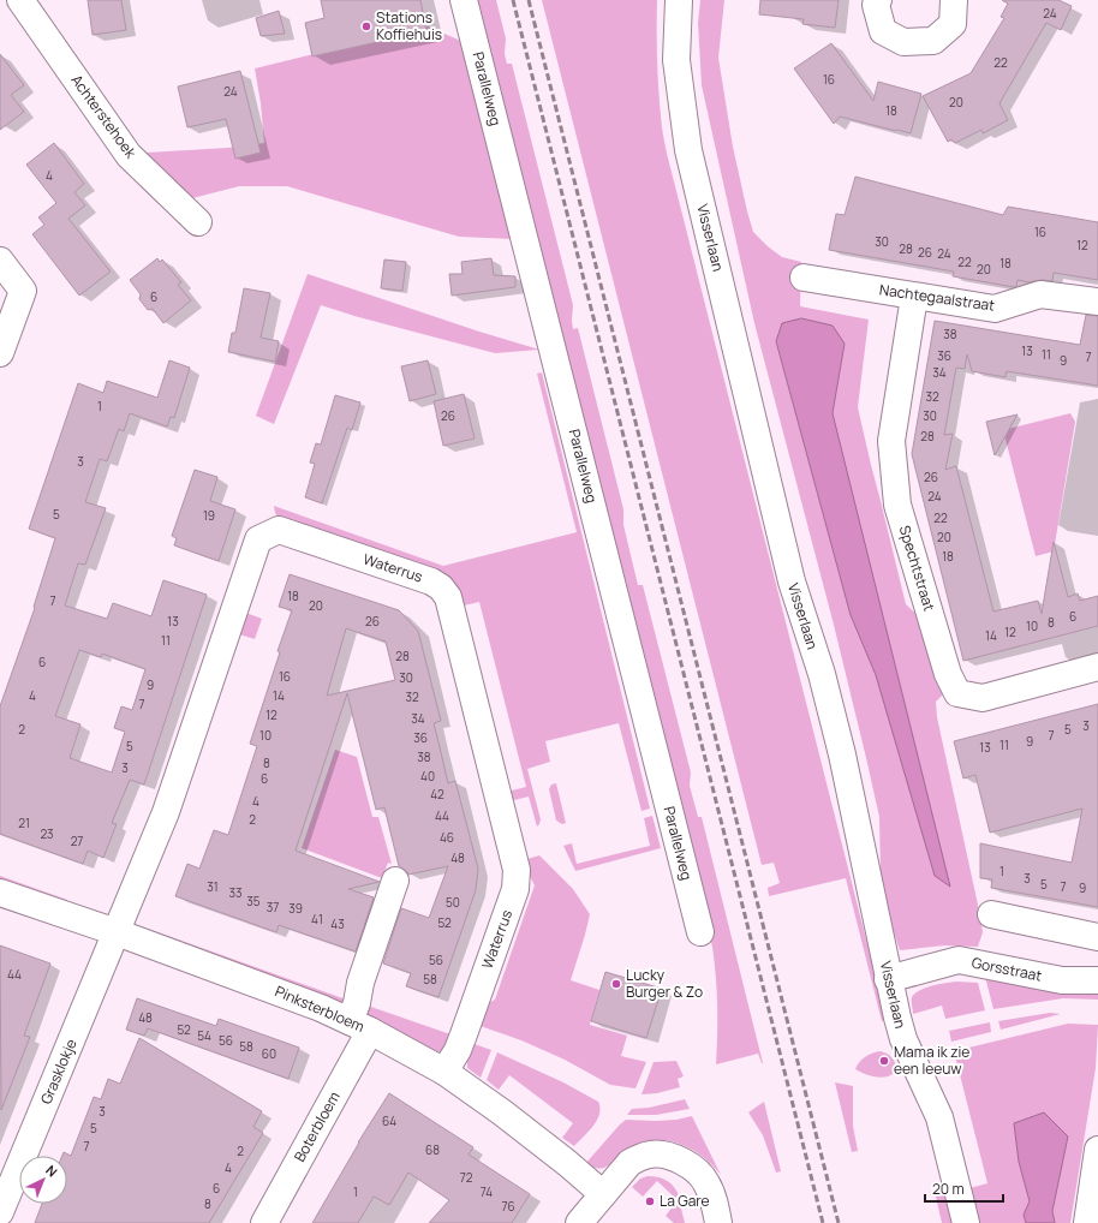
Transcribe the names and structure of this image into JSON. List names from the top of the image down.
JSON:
{
  "streets": {
    "street": [
      "Parallelweg",
      "Achterstehoek",
      "Visserlaan",
      "Nachtegaalstraat",
      "Waterrus",
      "Spechtstraat",
      "Gorsstraat",
      "Pinksterbloem",
      "Grasklokje",
      "Boterbloem"
    ]
  },
  "crossings": [
    ["Visserlaan", "Gorsstraat"],
    ["Nachtegaalstraat", "Spechtstraat"],
    ["Waterrus", "Pinksterbloem"],
    ["Waterrus", "Grasklokje"],
    ["Pinksterbloem", "Grasklokje"],
    ["Pinksterbloem", "Boterbloem"]
  ],
  "places": [
    "Stations Koffiehuis",
    "Lucky Burger & Zo",
    "Mama ik zie een leeuw",
    "La Gare"
  ],
  "house_numbers": [
    "24",
    "22",
    "16",
    "24",
    "20",
    "18",
    "4",
    "16",
    "30",
    "12",
    "28",
    "26",
    "24",
    "22",
    "18",
    "20",
    "6",
    "38",
    "13",
    "11",
    "36",
    "7",
    "9",
    "34",
    "32",
    "1",
    "26",
    "30",
    "28",
    "3",
    "26",
    "24",
    "5",
    "19",
    "22",
    "20",
    "18",
    "18",
    "7",
    "20",
    "6",
    "13",
    "26",
    "8",
    "10",
    "12",
    "14",
    "11",
    "28",
    "6",
    "16",
    "30",
    "9",
    "4",
    "14",
    "32",
    "7",
    "12",
    "34",
    "3",
    "2",
    "5",
    "10",
    "7",
    "36",
    "9",
    "11",
    "5",
    "13",
    "38",
    "8",
    "3",
    "40",
    "6",
    "42",
    "4",
    "44",
    "2",
    "21",
    "23",
    "46",
    "27",
    "48",
    "1",
    "3",
    "5",
    "31",
    "7",
    "9",
    "33",
    "35",
    "50",
    "37",
    "39",
    "41",
    "52",
    "43",
    "56",
    "44",
    "58",
    "48",
    "52",
    "54",
    "56",
    "58",
    "60",
    "3",
    "64",
    "5",
    "7",
    "68",
    "2",
    "4",
    "72",
    "6",
    "1",
    "74",
    "8",
    "76"
  ],
  "scale_bar": "20 m",
  "north": "top right"
}
